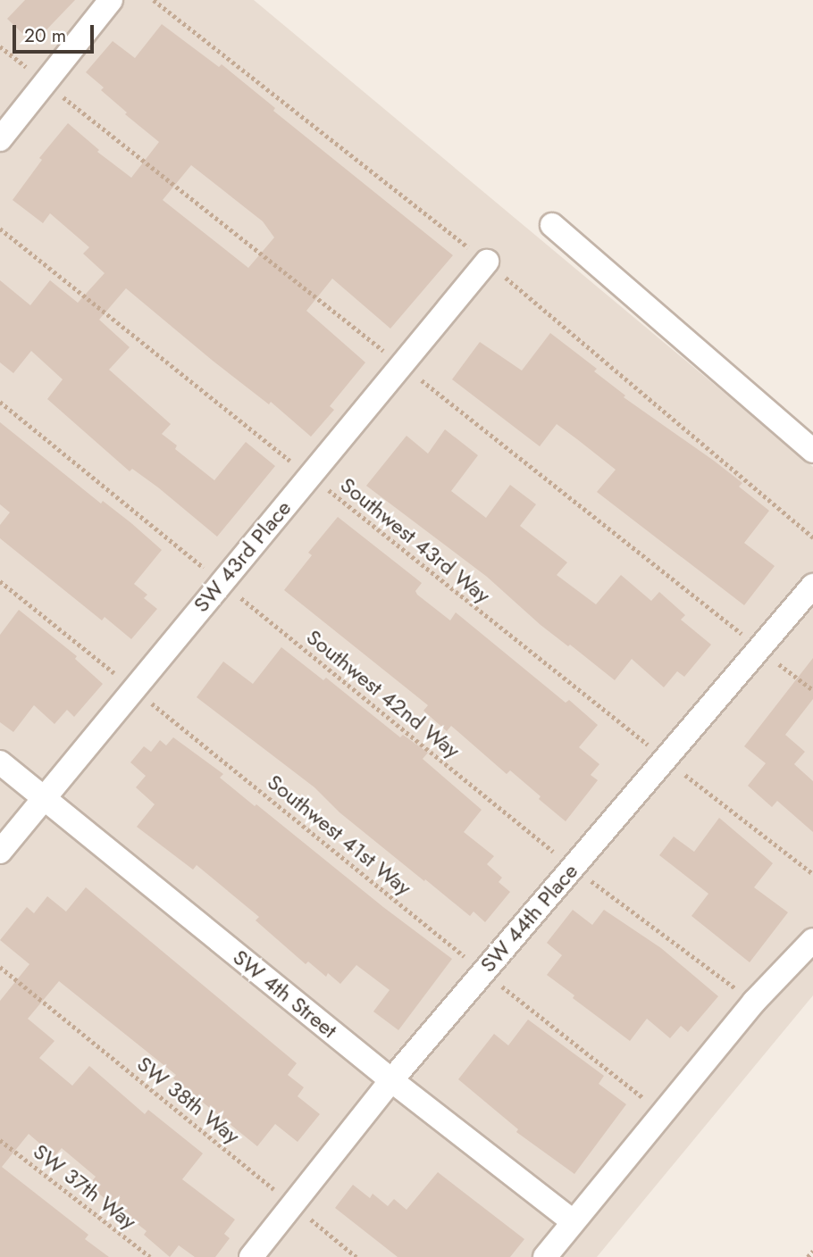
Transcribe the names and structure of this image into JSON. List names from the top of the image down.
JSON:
{
  "streets": {
    "street": ["SW 43rd Place", "SW 44th Place", "SW 4th Street"],
    "path": [
      "Southwest 43rd Way",
      "Southwest 42nd Way",
      "Southwest 41st Way",
      "SW 38th Way",
      "SW 37th Way"
    ]
  },
  "crossings": [
    ["Southwest 43rd Way", "SW 43rd Place"],
    ["Southwest 43rd Way", "SW 44th Place"],
    ["SW 43rd Place", "Southwest 42nd Way"],
    ["SW 43rd Place", "Southwest 41st Way"],
    ["SW 43rd Place", "SW 4th Street"],
    ["Southwest 42nd Way", "SW 44th Place"],
    ["Southwest 41st Way", "SW 44th Place"],
    ["SW 44th Place", "SW 4th Street"],
    ["SW 44th Place", "SW 38th Way"]
  ],
  "scale_bar": "20 m"
}
